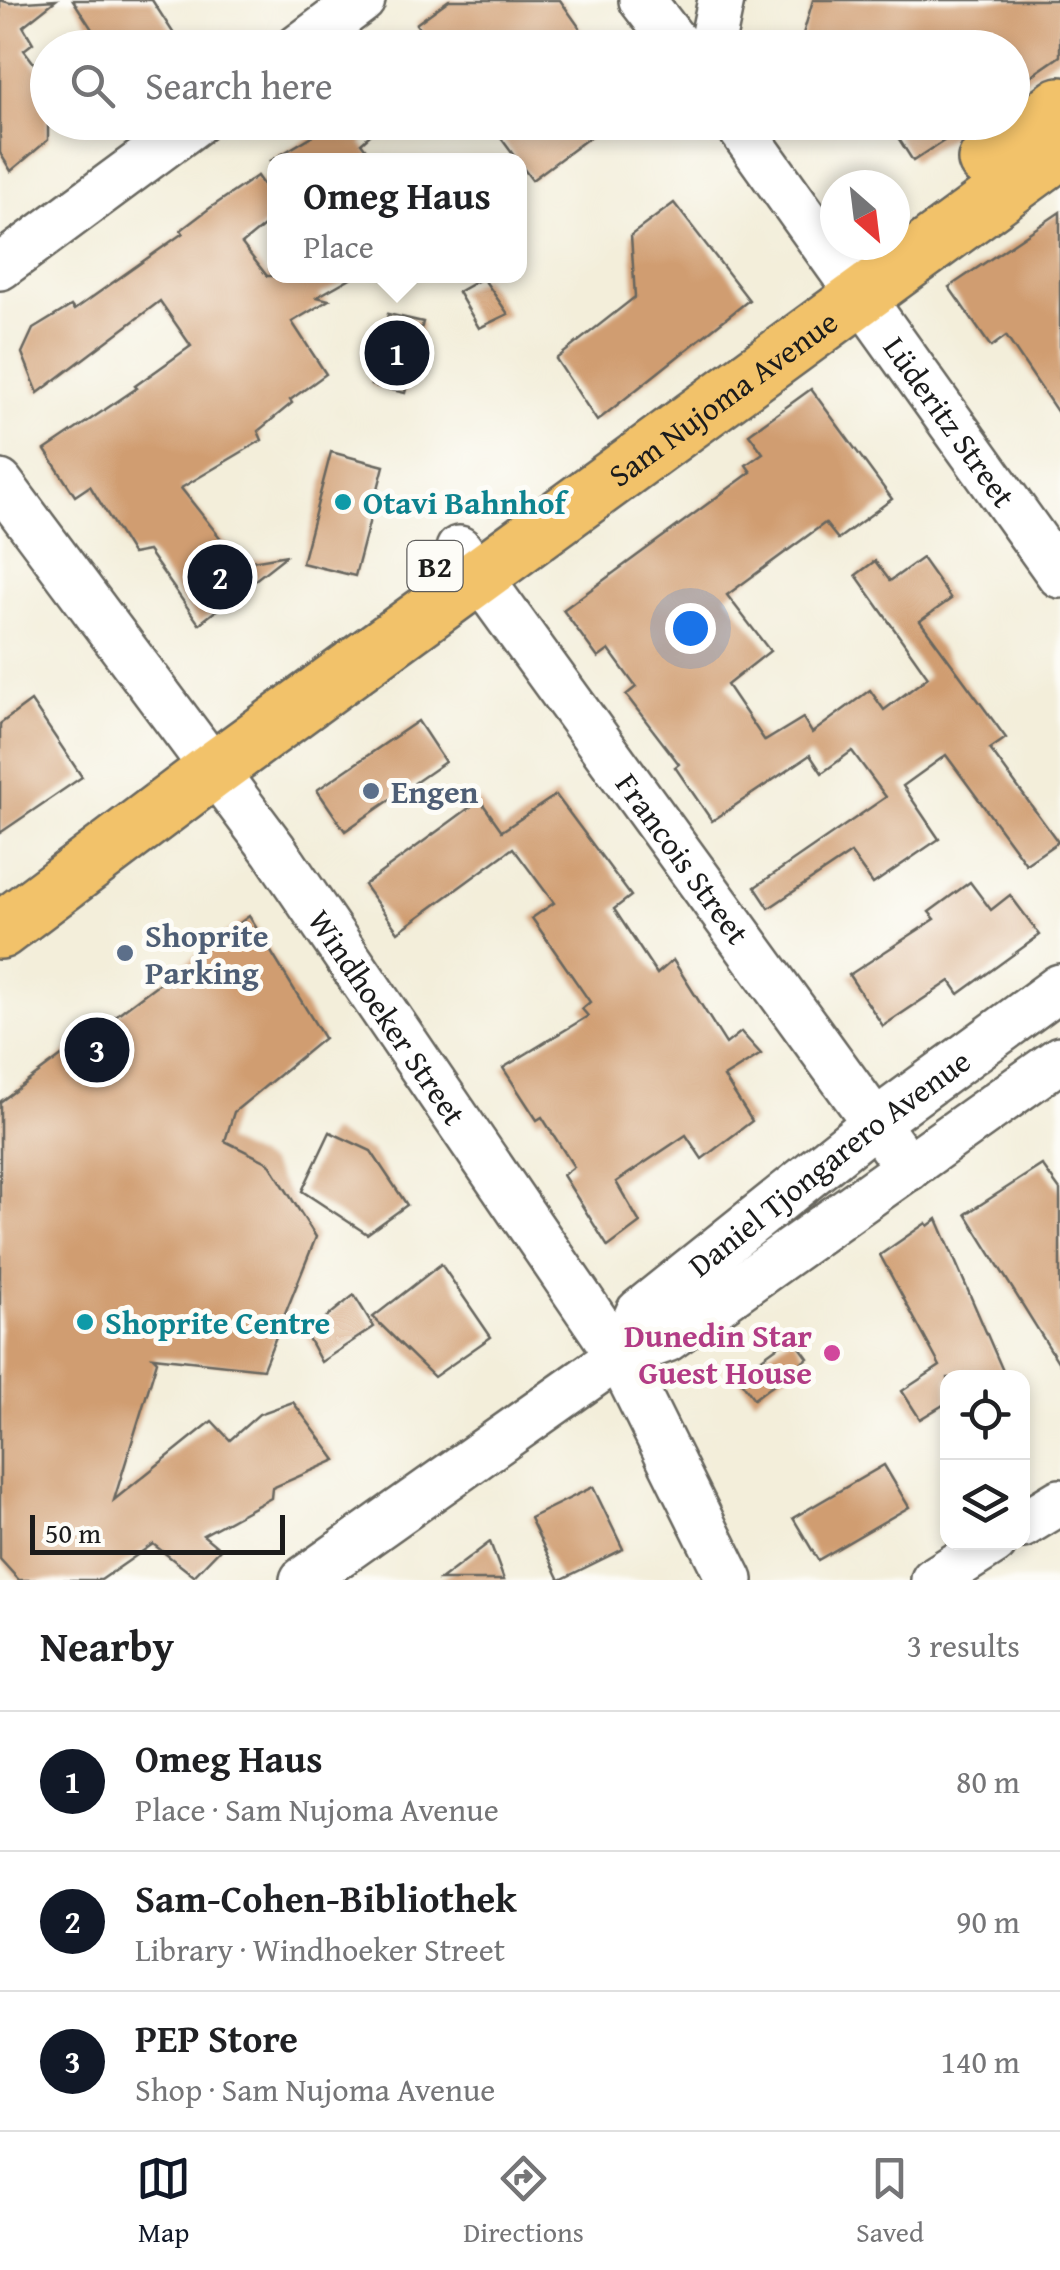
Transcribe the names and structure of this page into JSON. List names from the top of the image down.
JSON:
{
  "streets": {
    "highway": ["Sam Nujoma Avenue", "B2"],
    "street": [
      "Lüderitz Street",
      "Francois Street",
      "Windhoeker Street",
      "Daniel Tjongarero Avenue"
    ]
  },
  "crossings": [
    ["Sam Nujoma Avenue", "Lüderitz Street"],
    ["Sam Nujoma Avenue", "Francois Street"],
    ["Sam Nujoma Avenue", "Windhoeker Street"],
    ["Francois Street", "Daniel Tjongarero Avenue"],
    ["Windhoeker Street", "Daniel Tjongarero Avenue"]
  ],
  "places": [
    "Otavi Bahnhof",
    "Engen",
    "Shoprite Parking",
    "Shoprite Centre",
    "Dunedin Star Guest House"
  ],
  "scale_bar": "50 m",
  "north": "bottom right",
  "page": {
    "search": "Search here",
    "popup": ["Omeg Haus", "Place"],
    "pins": ["1", "2", "3"],
    "scale": "50 m",
    "heading": ["Nearby", "3 results"],
    "list": [
      {
        "mark": "1",
        "name": "Omeg Haus",
        "note": "Place · Sam Nujoma Avenue",
        "value": "80 m"
      },
      {
        "mark": "2",
        "name": "Sam-Cohen-Bibliothek",
        "note": "Library · Windhoeker Street",
        "value": "90 m"
      },
      {
        "mark": "3",
        "name": "PEP Store",
        "note": "Shop · Sam Nujoma Avenue",
        "value": "140 m"
      }
    ],
    "nav": ["Map", "Directions", "Saved"]
  }
}
